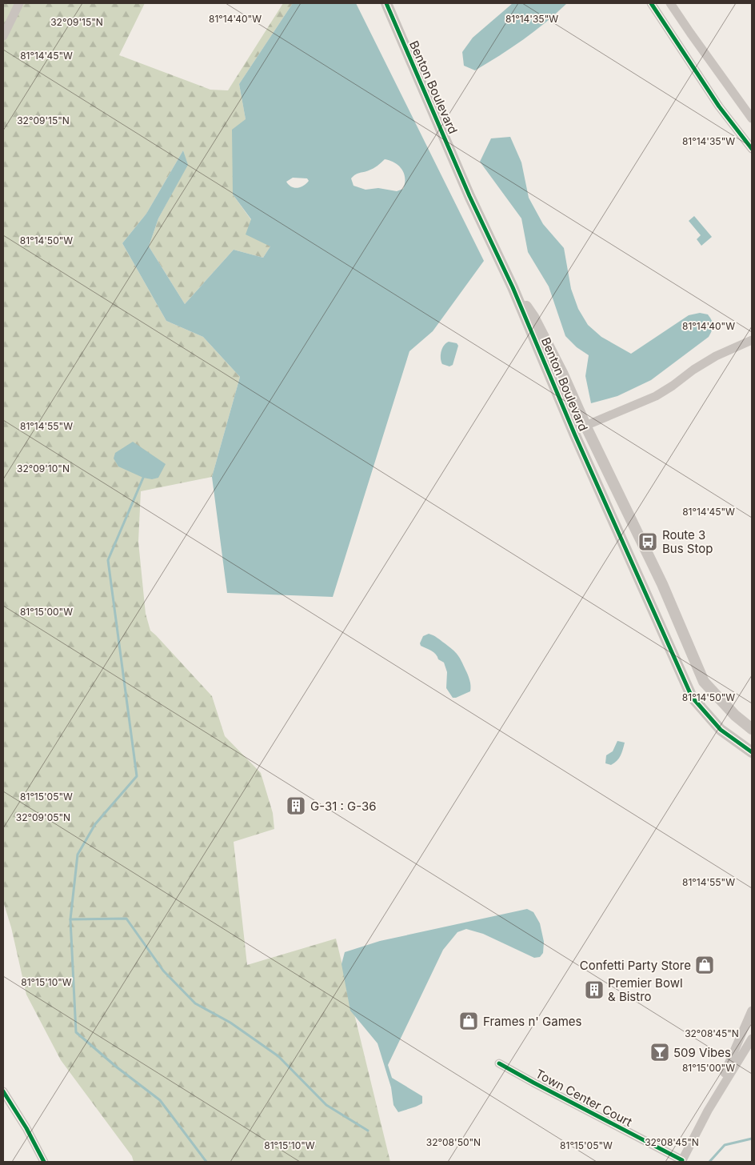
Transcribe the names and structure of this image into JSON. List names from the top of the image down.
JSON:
{
  "streets": {
    "street": ["Benton Boulevard", "Town Center Court"]
  },
  "places": {
    "bus stop": ["Route 3 Bus Stop"],
    "building": ["G-31 : G-36", "Premier Bowl & Bistro"],
    "shop": ["Confetti Party Store", "Frames n' Games"],
    "bar": ["509 Vibes"]
  },
  "coordinates": [
    "81°14'40\"W",
    "81°14'35\"W",
    "32°09'15\"N",
    "81°14'45\"W",
    "81°14'50\"W",
    "81°14'55\"W",
    "32°09'10\"N",
    "81°15'00\"W",
    "81°15'05\"W",
    "32°09'05\"N",
    "81°15'10\"W",
    "32°08'45\"N",
    "32°08'50\"N"
  ]
}
